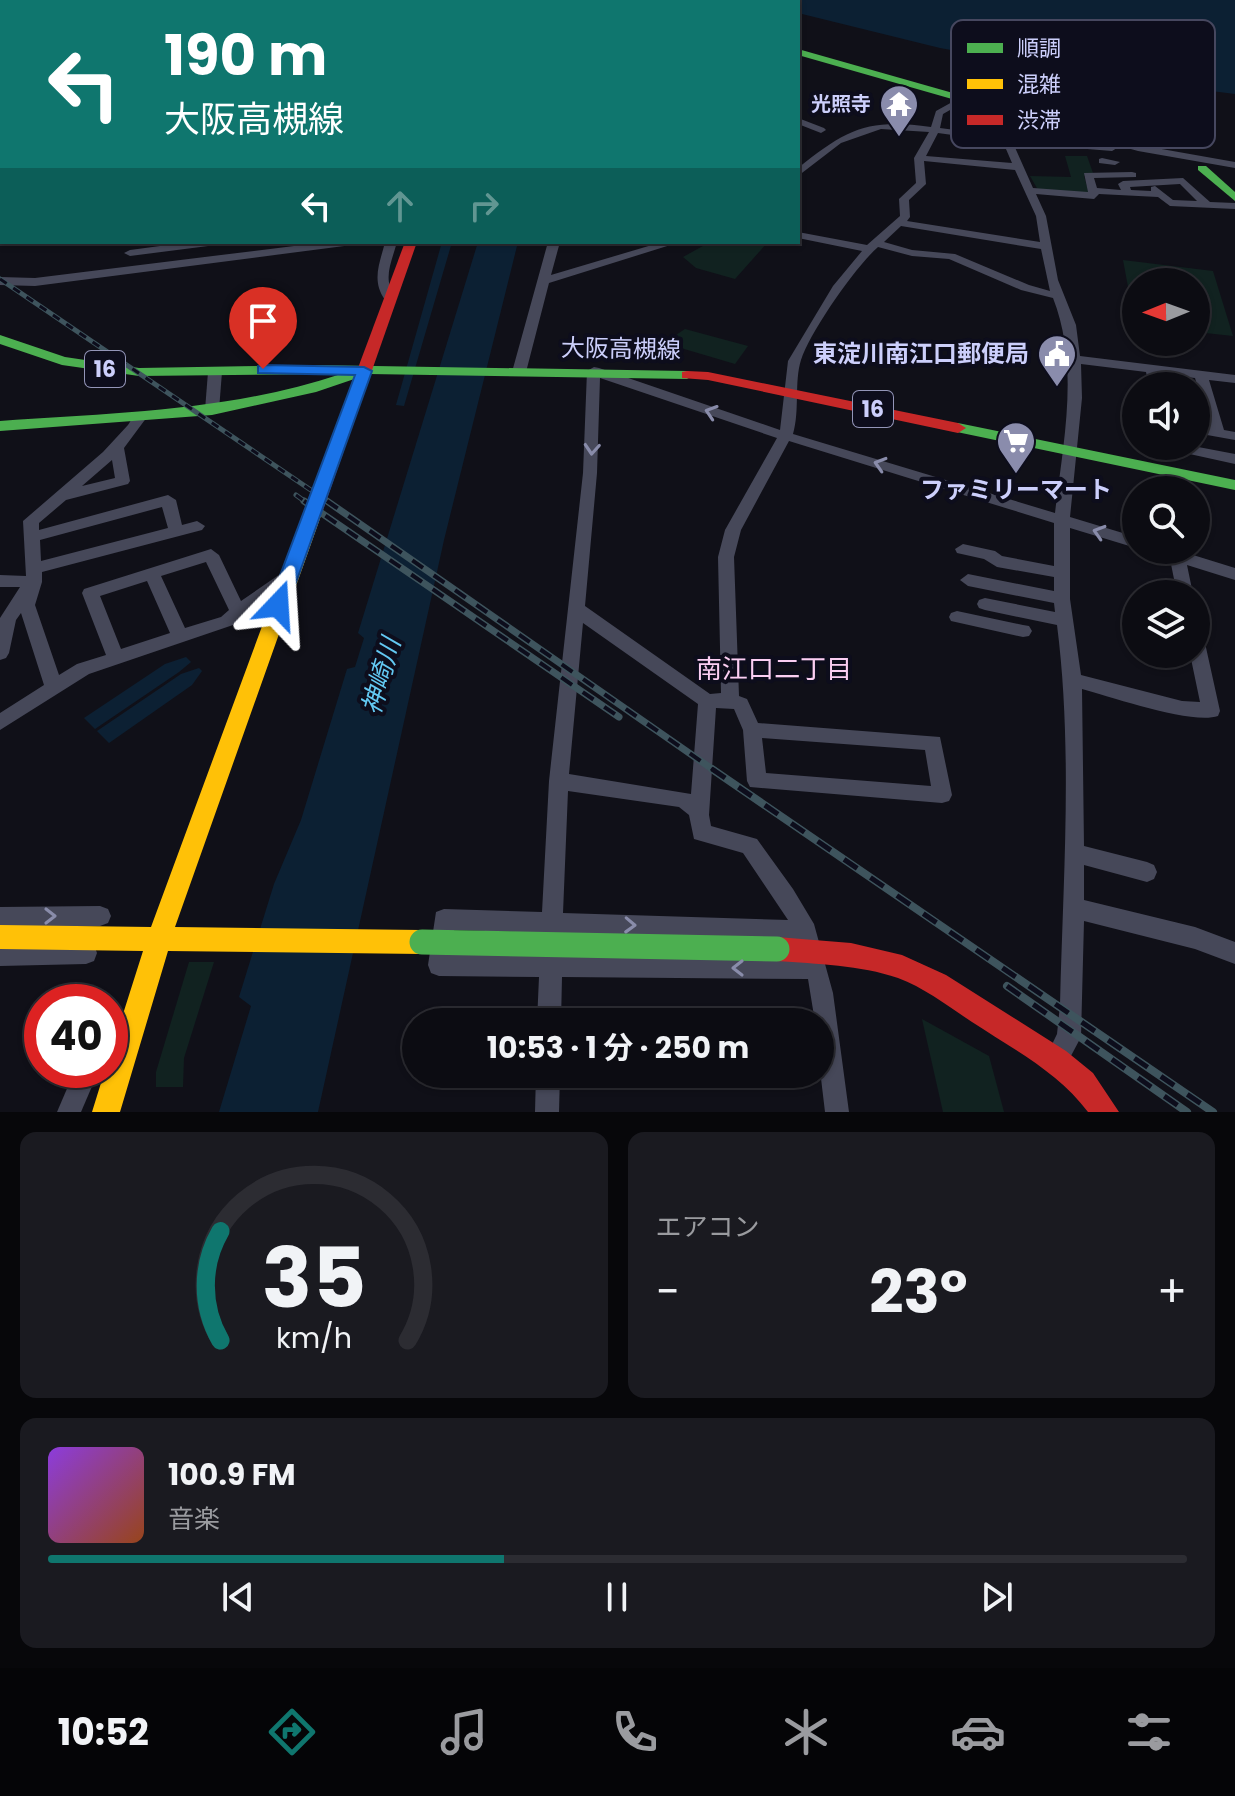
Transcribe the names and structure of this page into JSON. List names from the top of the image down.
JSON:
{
  "streets": {
    "street": ["大阪高槻線", "16"]
  },
  "districts": ["南江口二丁目"],
  "water": ["神崎川"],
  "places": {
    "temple": ["光照寺"],
    "public building": ["東淀川南江口郵便局"],
    "supermarket": ["ファミリーマート"]
  },
  "legend": ["順調", "混雑", "渋滞"],
  "north": "left",
  "page": {
    "turn": ["190 m", "大阪高槻線"],
    "limit": "40",
    "trip": "10:53 · 1 分 · 250 m",
    "tile": "エアコン",
    "heat": ["−", "23°", "+"],
    "song": ["100.9 FM", "音楽"],
    "tabs": "10:52",
    "gauge": ["35", "km/h"]
  }
}
